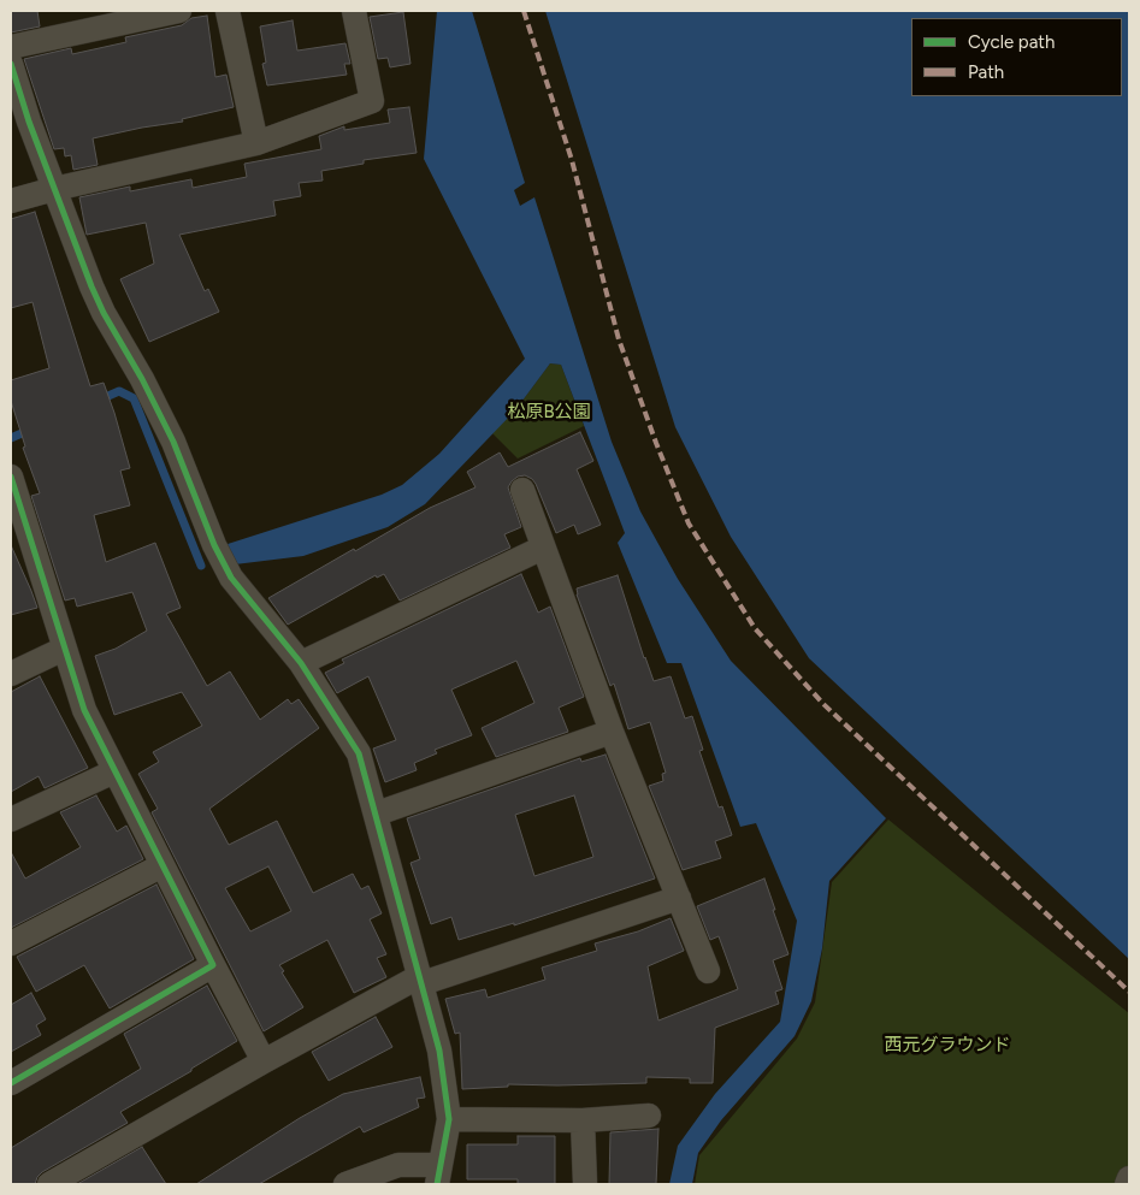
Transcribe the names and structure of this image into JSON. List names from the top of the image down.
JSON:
{
  "parks": ["松原B公園", "西元グラウンド"],
  "legend": ["Cycle path", "Path"]
}
